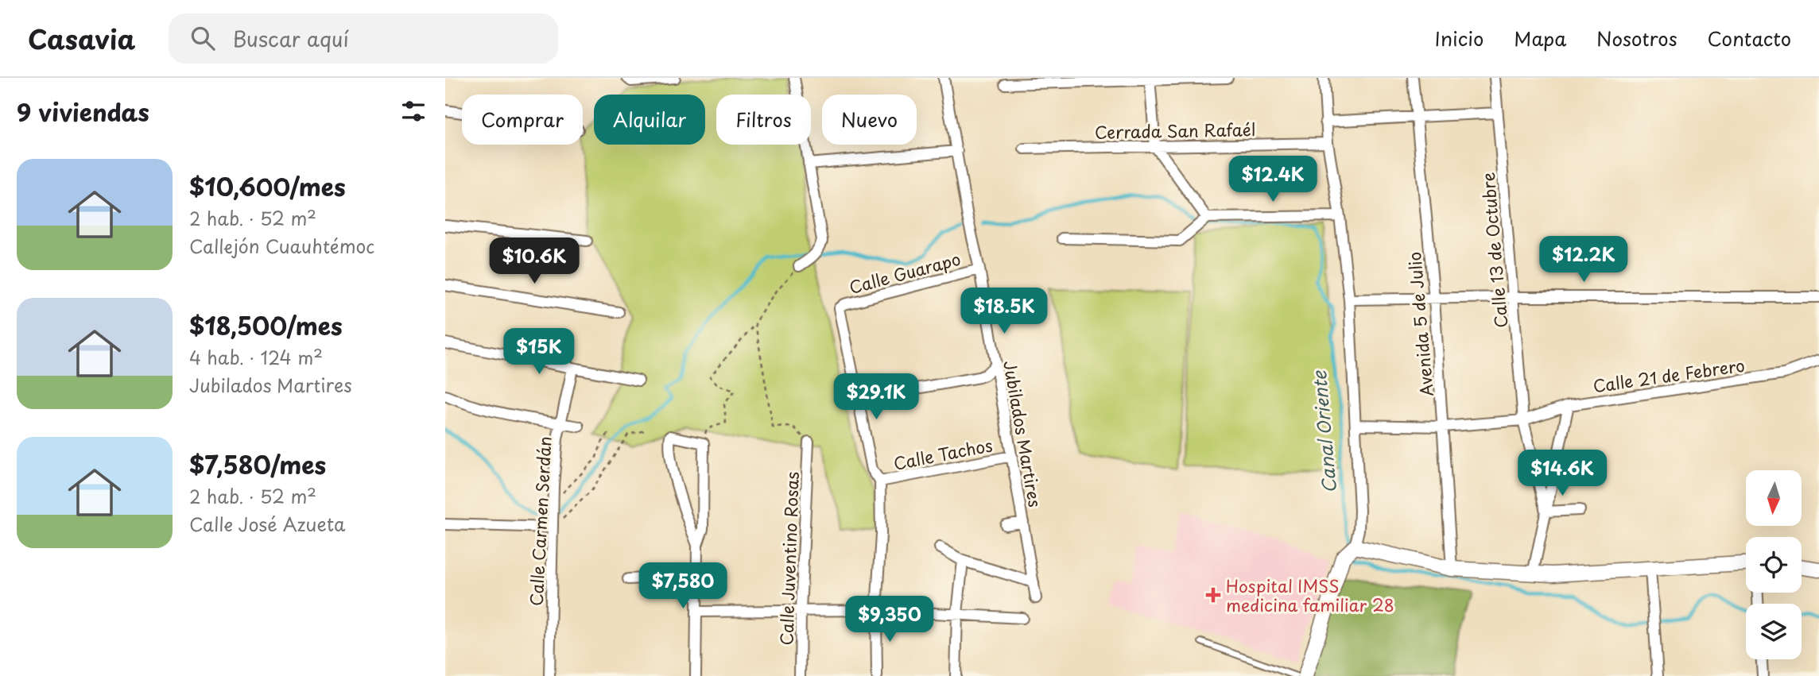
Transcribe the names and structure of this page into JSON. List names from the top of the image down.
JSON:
{
  "streets": {
    "street": [
      "Cerrada San Rafaél",
      "Calle 13 de Octubre",
      "Calle Guarapo",
      "Avenida 5 de Julio",
      "Calle 21 de Febrero",
      "Jubilados Martires",
      "Calle Tachos",
      "Calle Carmen Serdán",
      "Calle Juventino Rosas"
    ]
  },
  "crossings": [
    ["Calle 13 de Octubre", "Calle 21 de Febrero"],
    ["Calle Guarapo", "Jubilados Martires"],
    ["Avenida 5 de Julio", "Calle 21 de Febrero"],
    ["Jubilados Martires", "Calle Tachos"]
  ],
  "water": ["Canal Oriente"],
  "places": {
    "health": ["Hospital IMSS medicina familiar 28"]
  },
  "north": "bottom",
  "page": {
    "header": "Casavia",
    "search": "Buscar aquí",
    "nav": [
      "Inicio",
      "Mapa",
      "Nosotros",
      "Contacto"
    ],
    "heading": "9 viviendas",
    "chip": [
      "Comprar",
      "Alquilar",
      "Filtros",
      "Nuevo"
    ],
    "list": [
      {
        "name": "$10,600/mes",
        "note": "2 hab. · 52 m² · Callejón Cuauhtémoc"
      },
      {
        "name": "$18,500/mes",
        "note": "4 hab. · 124 m² · Jubilados Martires"
      },
      {
        "name": "$7,580/mes",
        "note": "2 hab. · 52 m² · Calle José Azueta"
      }
    ],
    "price": [
      "$12.4K",
      "$12.2K",
      "$10.6K",
      "$18.5K",
      "$15K",
      "$29.1K",
      "$14.6K",
      "$7,580",
      "$9,350"
    ]
  }
}
